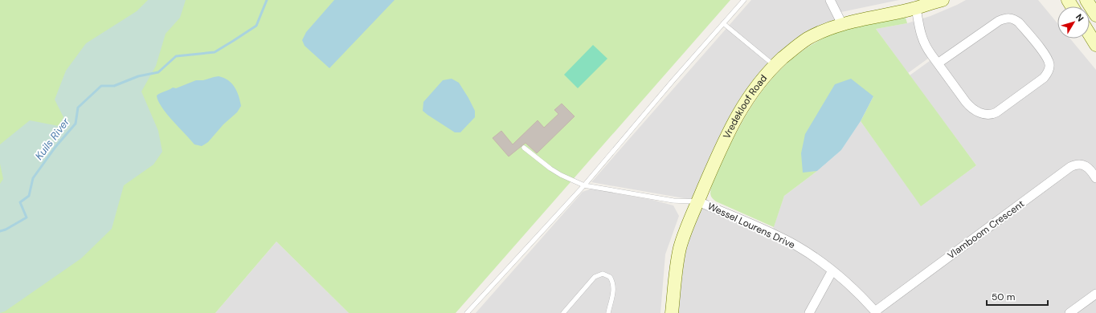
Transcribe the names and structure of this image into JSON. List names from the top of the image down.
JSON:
{
  "streets": {
    "street": ["Vredekloof Road", "Wessel Lourens Drive", "Vlamboom Crescent"]
  },
  "crossings": [
    ["Vredekloof Road", "Wessel Lourens Drive"],
    ["Wessel Lourens Drive", "Vlamboom Crescent"]
  ],
  "water": ["Kuils River"],
  "scale_bar": "50 m",
  "north": "top right"
}
